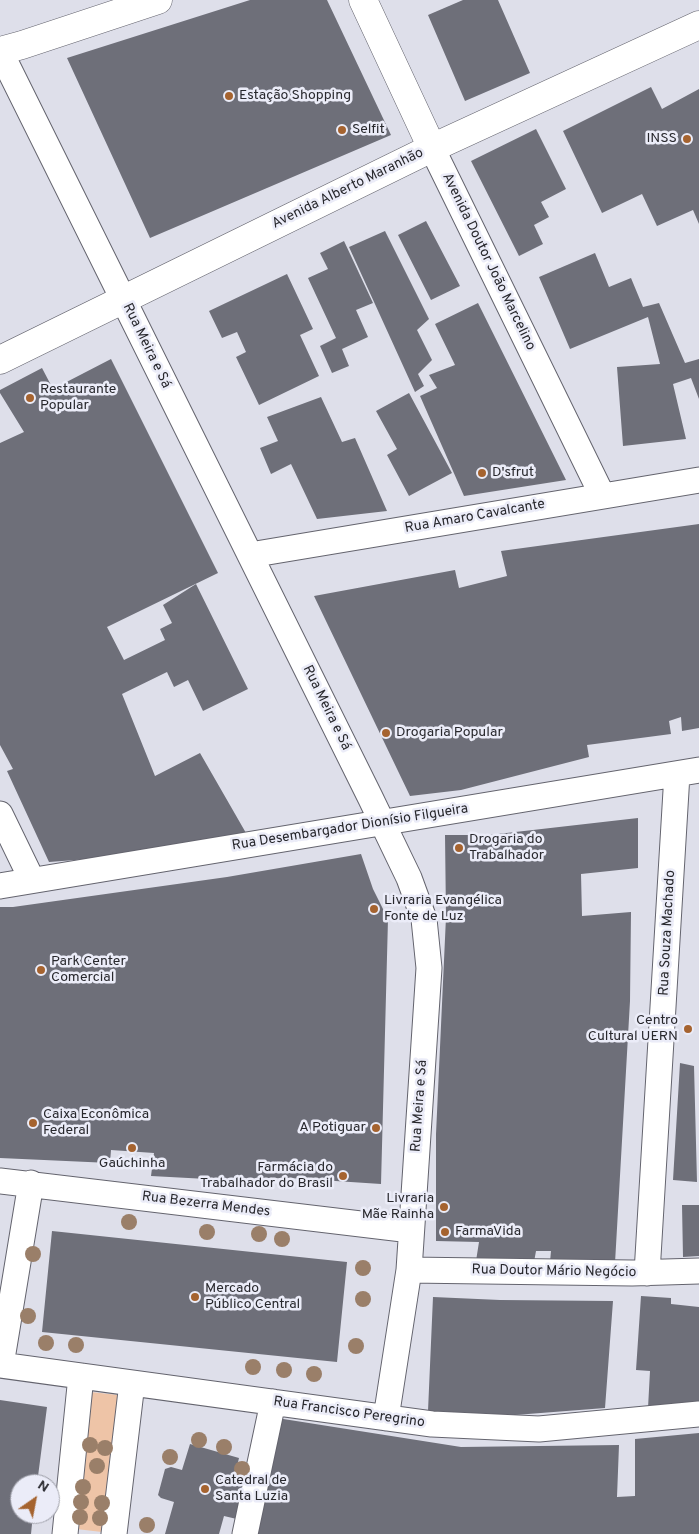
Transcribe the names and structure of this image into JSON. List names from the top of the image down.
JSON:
{
  "streets": {
    "main road": ["Avenida Alberto Maranhão", "Avenida Doutor João Marcelino"],
    "street": [
      "Rua Meira e Sá",
      "Rua Amaro Cavalcante",
      "Rua Desembargador Dionísio Filgueira",
      "Rua Souza Machado",
      "Rua Bezerra Mendes",
      "Rua Doutor Mário Negócio",
      "Rua Francisco Peregrino"
    ]
  },
  "crossings": [
    ["Avenida Alberto Maranhão", "Avenida Doutor João Marcelino"],
    ["Avenida Alberto Maranhão", "Rua Meira e Sá"],
    ["Avenida Doutor João Marcelino", "Rua Amaro Cavalcante"],
    ["Rua Meira e Sá", "Rua Amaro Cavalcante"],
    ["Rua Meira e Sá", "Rua Desembargador Dionísio Filgueira"],
    ["Rua Meira e Sá", "Rua Bezerra Mendes"],
    ["Rua Meira e Sá", "Rua Doutor Mário Negócio"],
    ["Rua Meira e Sá", "Rua Francisco Peregrino"],
    ["Rua Desembargador Dionísio Filgueira", "Rua Souza Machado"],
    ["Rua Souza Machado", "Rua Doutor Mário Negócio"]
  ],
  "places": [
    "Estação Shopping",
    "Selfit",
    "INSS",
    "Restaurante Popular",
    "D'sfrut",
    "Drogaria Popular",
    "Drogaria do Trabalhador",
    "Livraria Evangélica Fonte de Luz",
    "Park Center Comercial",
    "Centro Cultural UERN",
    "Caixa Econômica Federal",
    "A Potiguar",
    "Gaúchinha",
    "Farmácia do Trabalhador do Brasil",
    "Livraria Mãe Rainha",
    "FarmaVida",
    "Mercado Público Central",
    "Catedral de Santa Luzia"
  ],
  "north": "top right"
}
